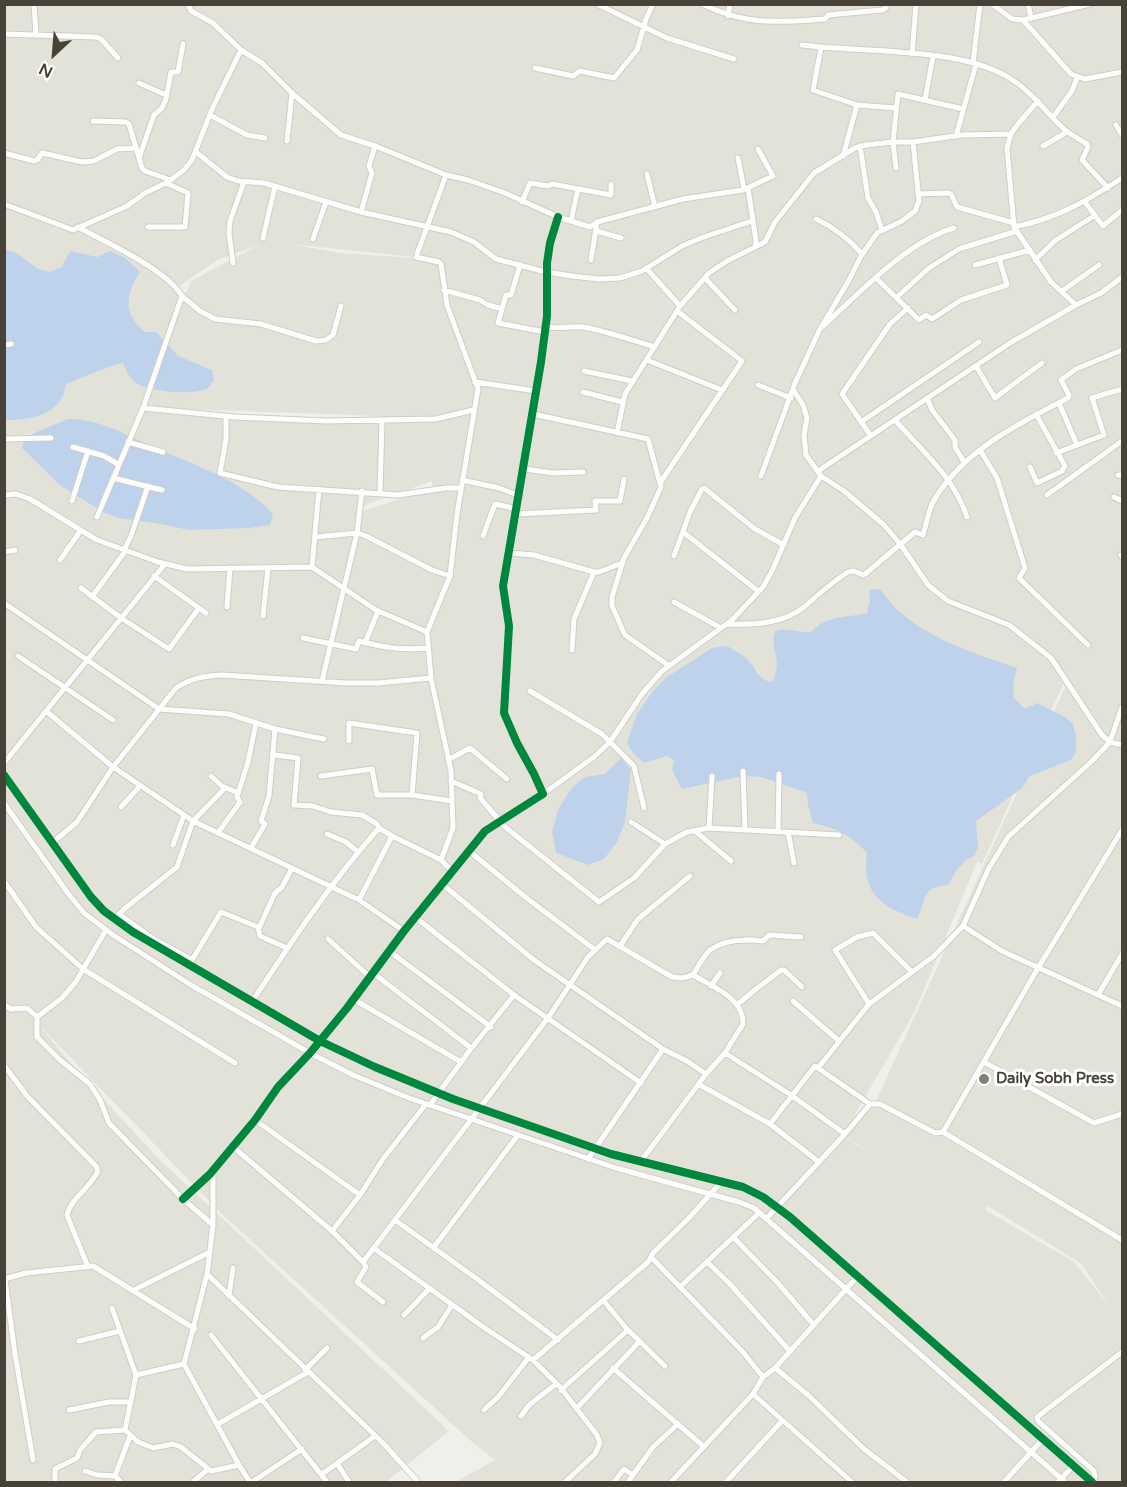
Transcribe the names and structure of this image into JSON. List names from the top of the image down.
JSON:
{
  "places": ["Daily Sobh Press"],
  "north": "bottom left"
}
